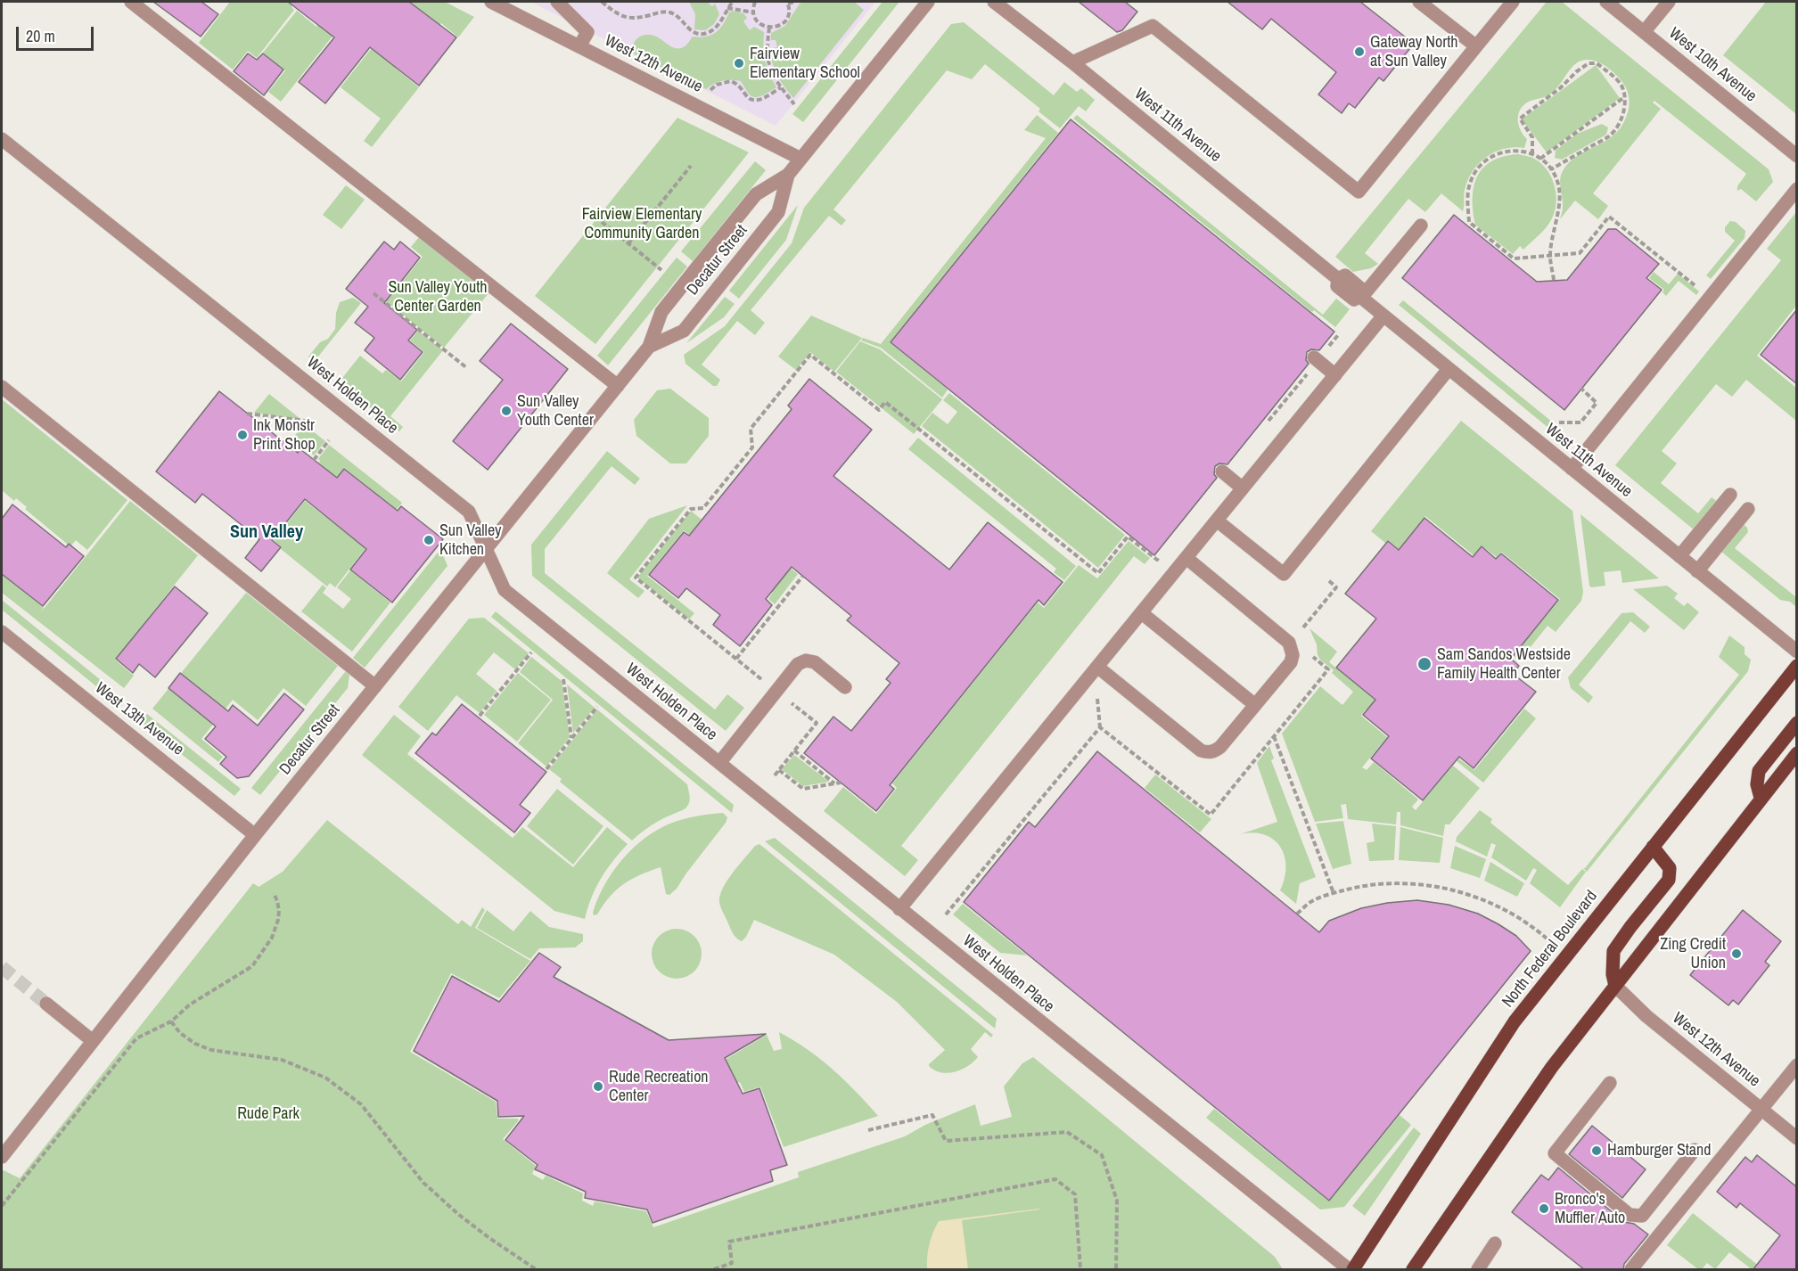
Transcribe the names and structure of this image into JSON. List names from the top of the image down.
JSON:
{
  "streets": {
    "main road": ["North Federal Boulevard"],
    "street": [
      "West 12th Avenue",
      "West 10th Avenue",
      "West 11th Avenue",
      "Decatur Street",
      "West Holden Place",
      "West 13th Avenue"
    ]
  },
  "crossings": [
    ["West 12th Avenue", "Decatur Street"],
    ["Decatur Street", "West Holden Place"],
    ["Decatur Street", "West 13th Avenue"]
  ],
  "districts": ["Sun Valley"],
  "parks": ["Fairview Elementary Community Garden", "Sun Valley Youth Center Garden", "Rude Park"],
  "places": [
    "Gateway North at Sun Valley",
    "Fairview Elementary School",
    "Sun Valley Youth Center",
    "Ink Monstr Print Shop",
    "Sun Valley Kitchen",
    "Sam Sandos Westside Family Health Center",
    "Zing Credit Union",
    "Rude Recreation Center",
    "Hamburger Stand",
    "Bronco's Muffler Auto"
  ],
  "scale_bar": "20 m"
}
